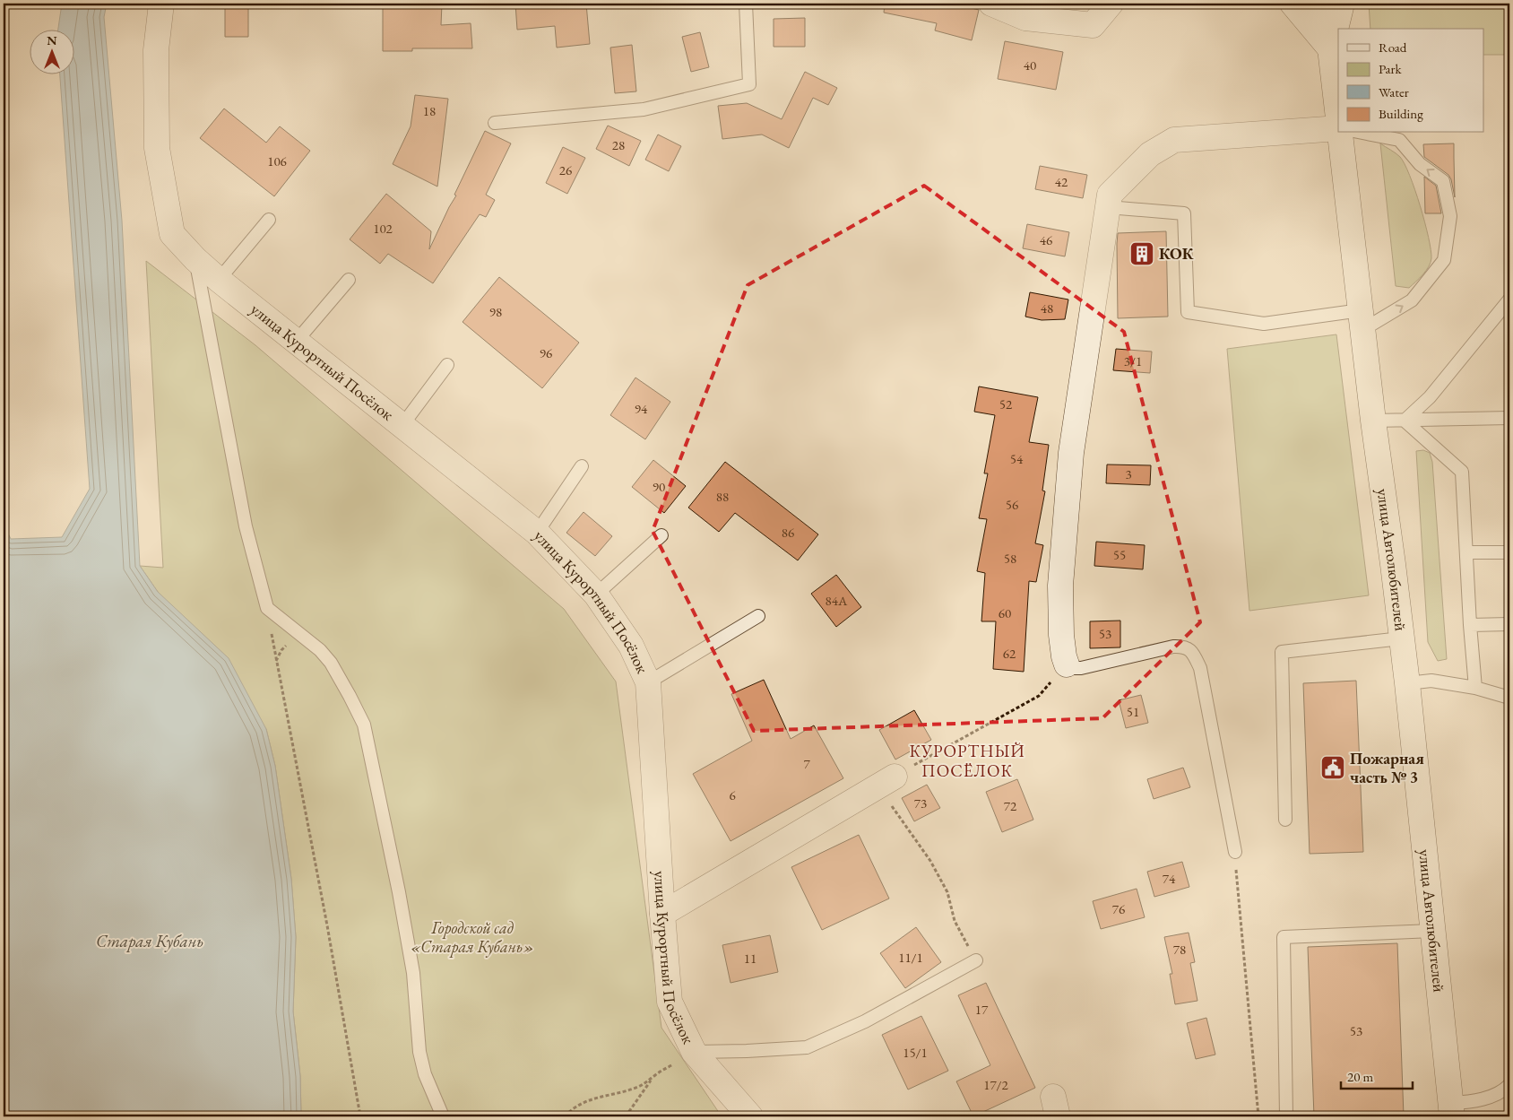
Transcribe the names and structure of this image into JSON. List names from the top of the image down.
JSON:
{
  "streets": {
    "street": ["улица Курортный Посёлок", "улица Автолюбителей"]
  },
  "districts": ["КУРОРТНЫЙ ПОСЁЛОК"],
  "water": ["Старая Кубань"],
  "parks": ["Городской сад «Старая Кубань»"],
  "places": {
    "building": ["КОК"],
    "public building": ["Пожарная часть № 3"]
  },
  "house_numbers": [
    "40",
    "18",
    "28",
    "106",
    "26",
    "42",
    "102",
    "46",
    "48",
    "98",
    "96",
    "3/1",
    "52",
    "94",
    "54",
    "3",
    "90",
    "88",
    "56",
    "86",
    "55",
    "58",
    "84А",
    "60",
    "53",
    "62",
    "51",
    "7",
    "6",
    "73",
    "72",
    "74",
    "76",
    "78",
    "11/1",
    "11",
    "17",
    "53",
    "15/1",
    "17/2"
  ],
  "legend": [
    "Road",
    "Park",
    "Water",
    "Building"
  ],
  "scale_bar": "20 m",
  "north": "top"
}
